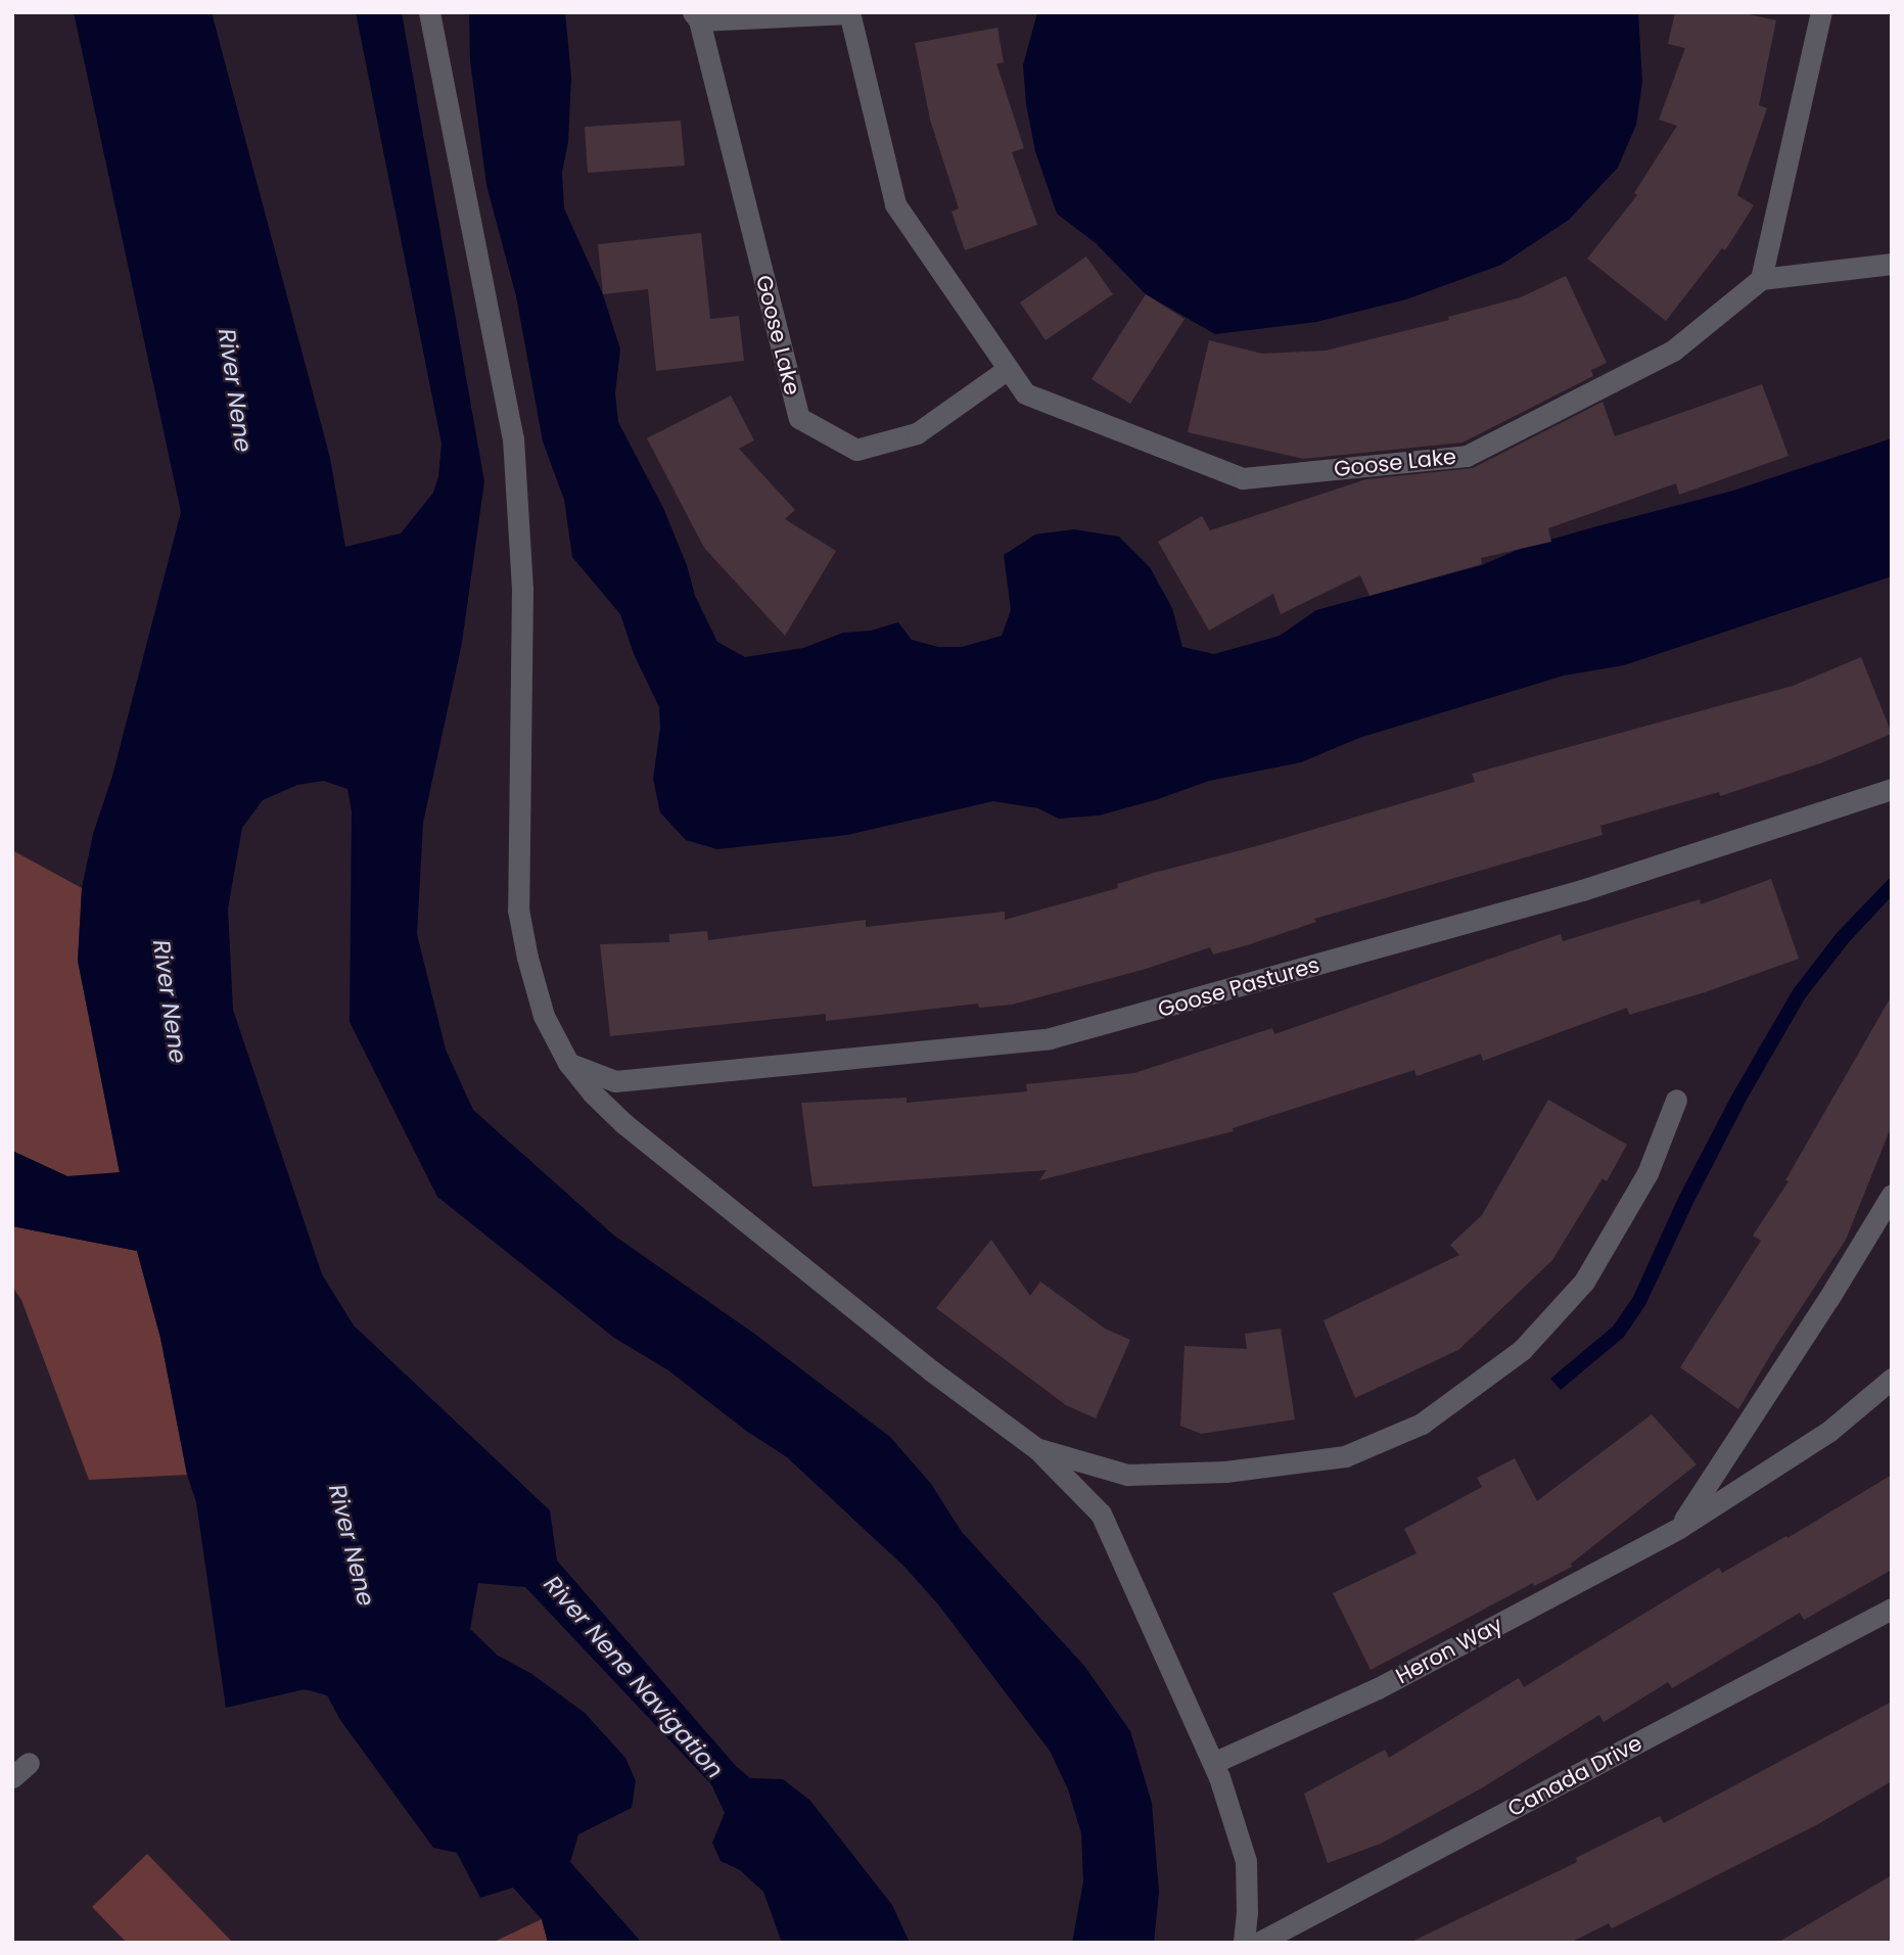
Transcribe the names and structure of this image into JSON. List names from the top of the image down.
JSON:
{
  "streets": {
    "street": [
      "Goose Lake",
      "Goose Pastures",
      "Heron Way",
      "Canada Drive"
    ]
  },
  "water": ["River Nene", "River Nene Navigation"]
}
